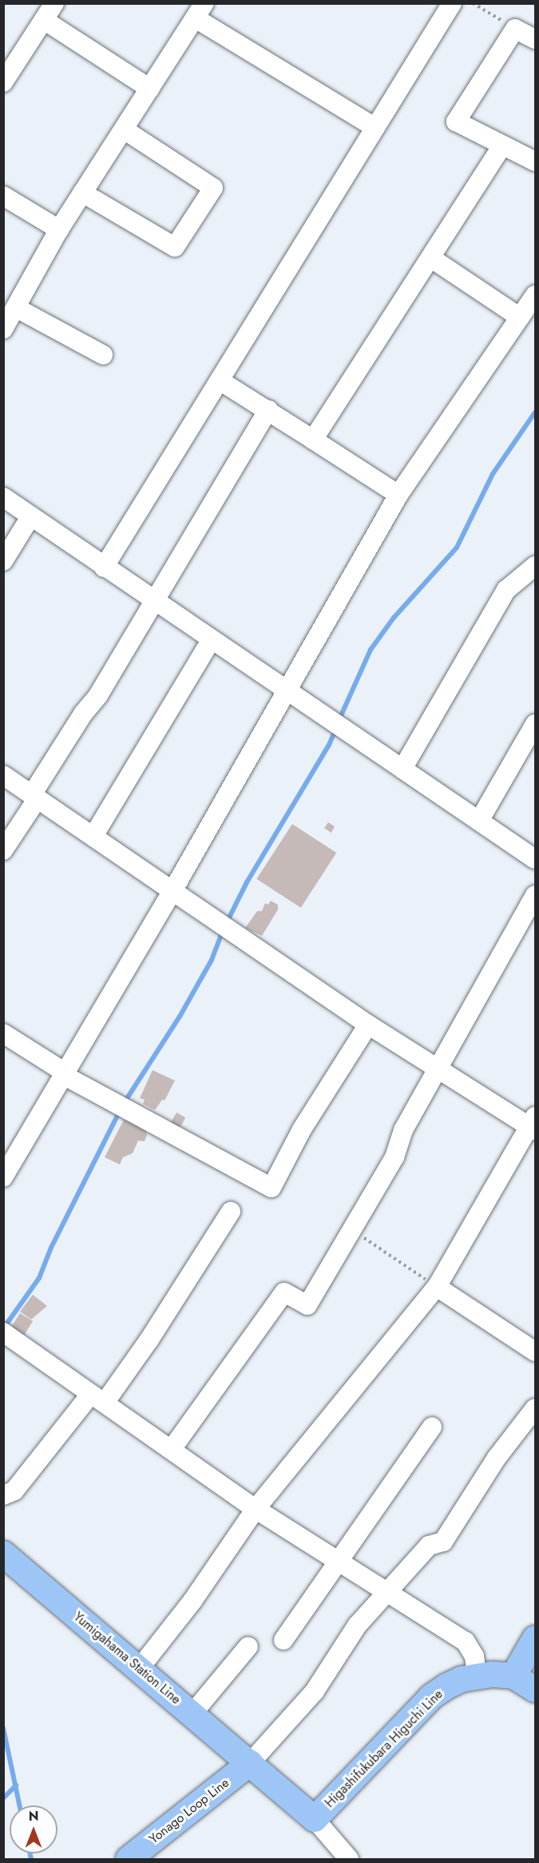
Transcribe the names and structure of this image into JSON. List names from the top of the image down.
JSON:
{
  "streets": {
    "main road": ["Yumigahama Station Line", "Higashifukubara Higuchi Line", "Yonago Loop Line"]
  },
  "crossings": [
    ["Yumigahama Station Line", "Higashifukubara Higuchi Line"],
    ["Yumigahama Station Line", "Yonago Loop Line"],
    ["Higashifukubara Higuchi Line", "Yonago Loop Line"]
  ],
  "north": "top"
}
